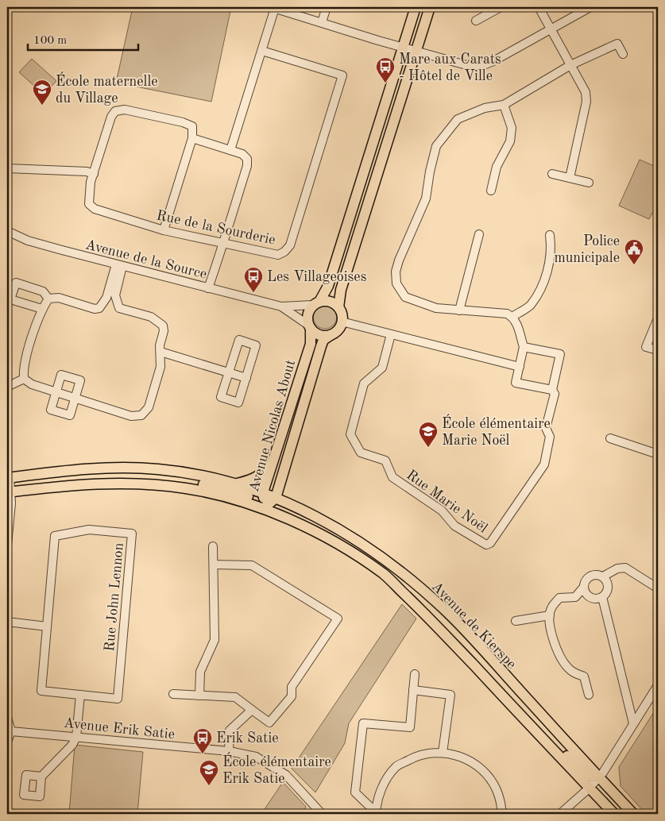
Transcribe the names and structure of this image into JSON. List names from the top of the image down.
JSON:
{
  "streets": {
    "main road": ["Avenue Nicolas About", "Avenue de Kierspe"],
    "street": [
      "Rue de la Sourderie",
      "Avenue de la Source",
      "Rue Marie Noël",
      "Rue John Lennon",
      "Avenue Erik Satie"
    ]
  },
  "crossings": [
    ["Avenue de la Source", "Avenue Nicolas About"],
    ["Avenue Nicolas About", "Avenue de Kierspe"]
  ],
  "places": {
    "bus stop": ["Mare aux Carats - Hôtel de Ville", "Les Villageoises", "Erik Satie"],
    "school or university": ["École maternelle du Village", "École élémentaire Marie Noël", "École élémentaire Erik Satie"],
    "public building": ["Police municipale"]
  },
  "scale_bar": "100 m"
}
